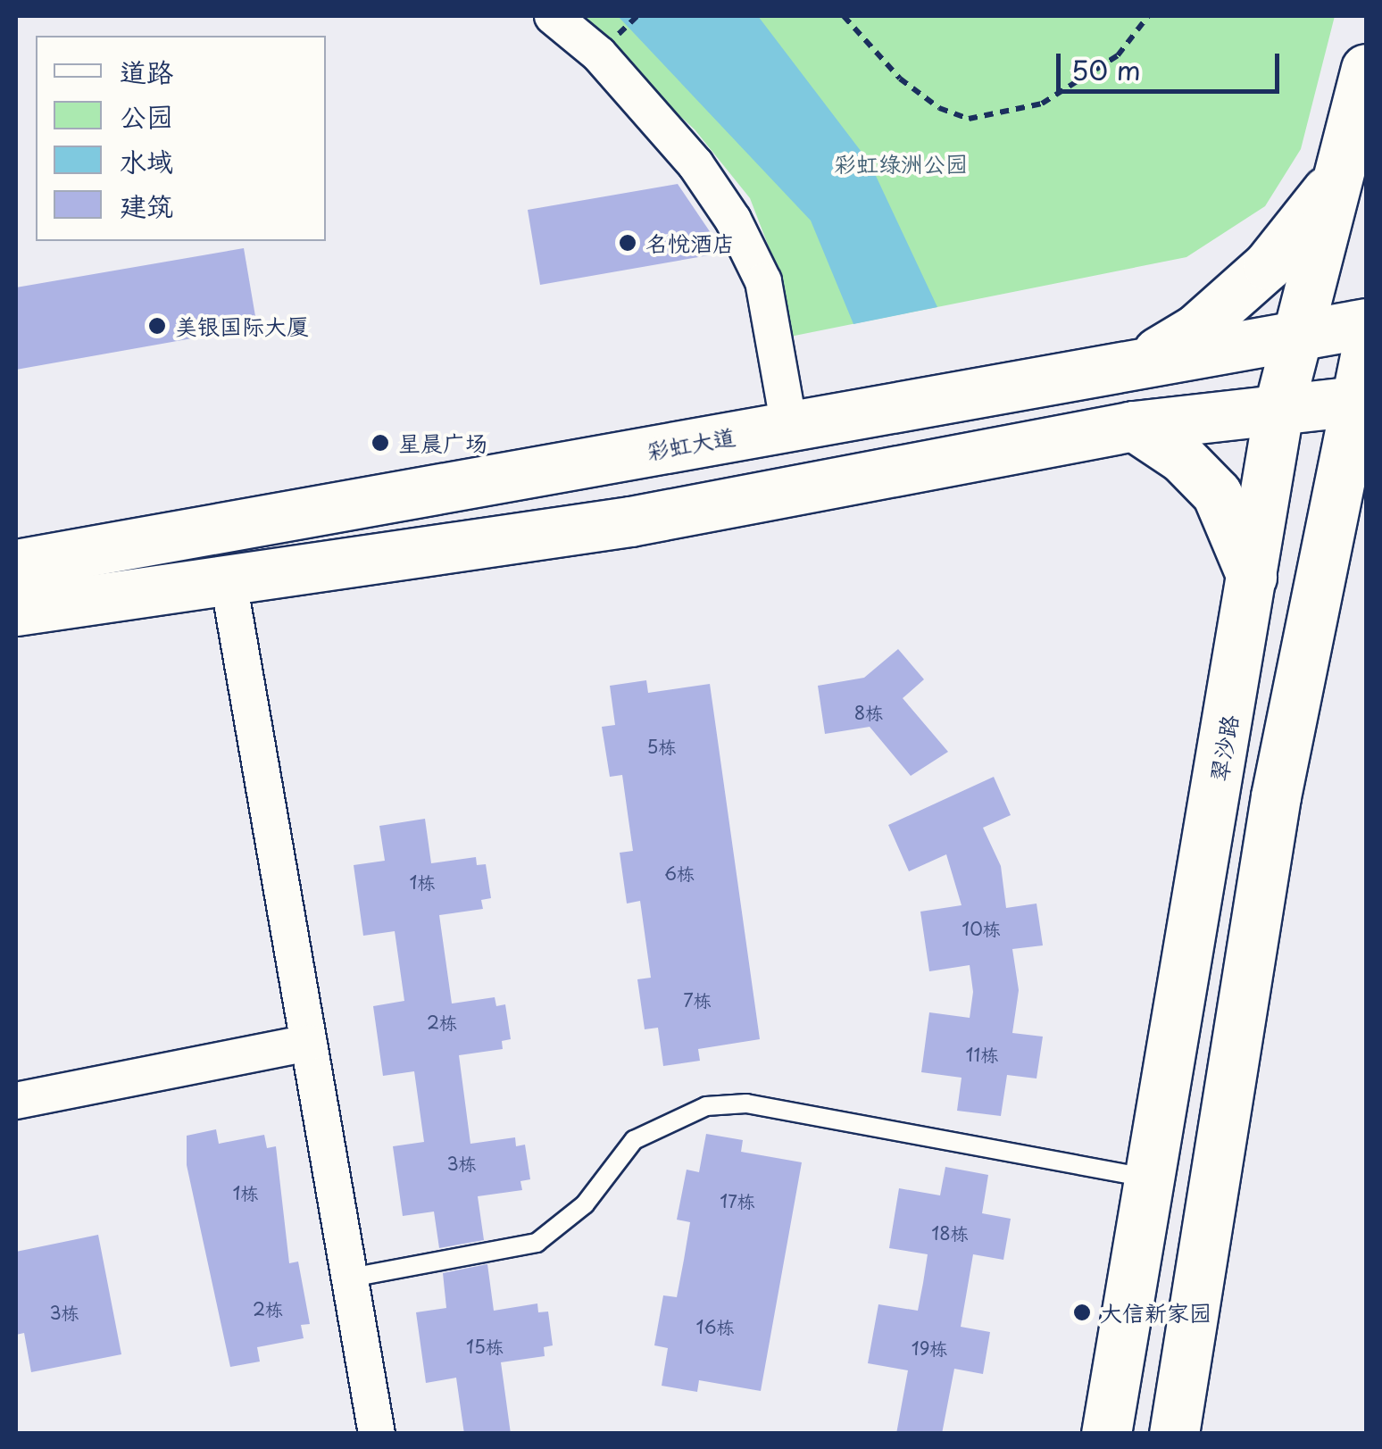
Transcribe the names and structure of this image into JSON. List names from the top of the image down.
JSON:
{
  "streets": {
    "main road": ["彩虹大道", "翠沙路"]
  },
  "crossings": [
    ["彩虹大道", "翠沙路"]
  ],
  "parks": ["彩虹绿洲公园"],
  "places": [
    "名悦酒店",
    "美银国际大厦",
    "星晨广场",
    "大信新家园"
  ],
  "house_numbers": [
    "8栋",
    "5栋",
    "6栋",
    "1栋",
    "10栋",
    "7栋",
    "2栋",
    "11栋",
    "3栋",
    "1栋",
    "17栋",
    "18栋",
    "2栋",
    "3栋",
    "16栋",
    "15栋",
    "19栋"
  ],
  "legend": [
    "道路",
    "公园",
    "水域",
    "建筑"
  ],
  "scale_bar": "50 m"
}
